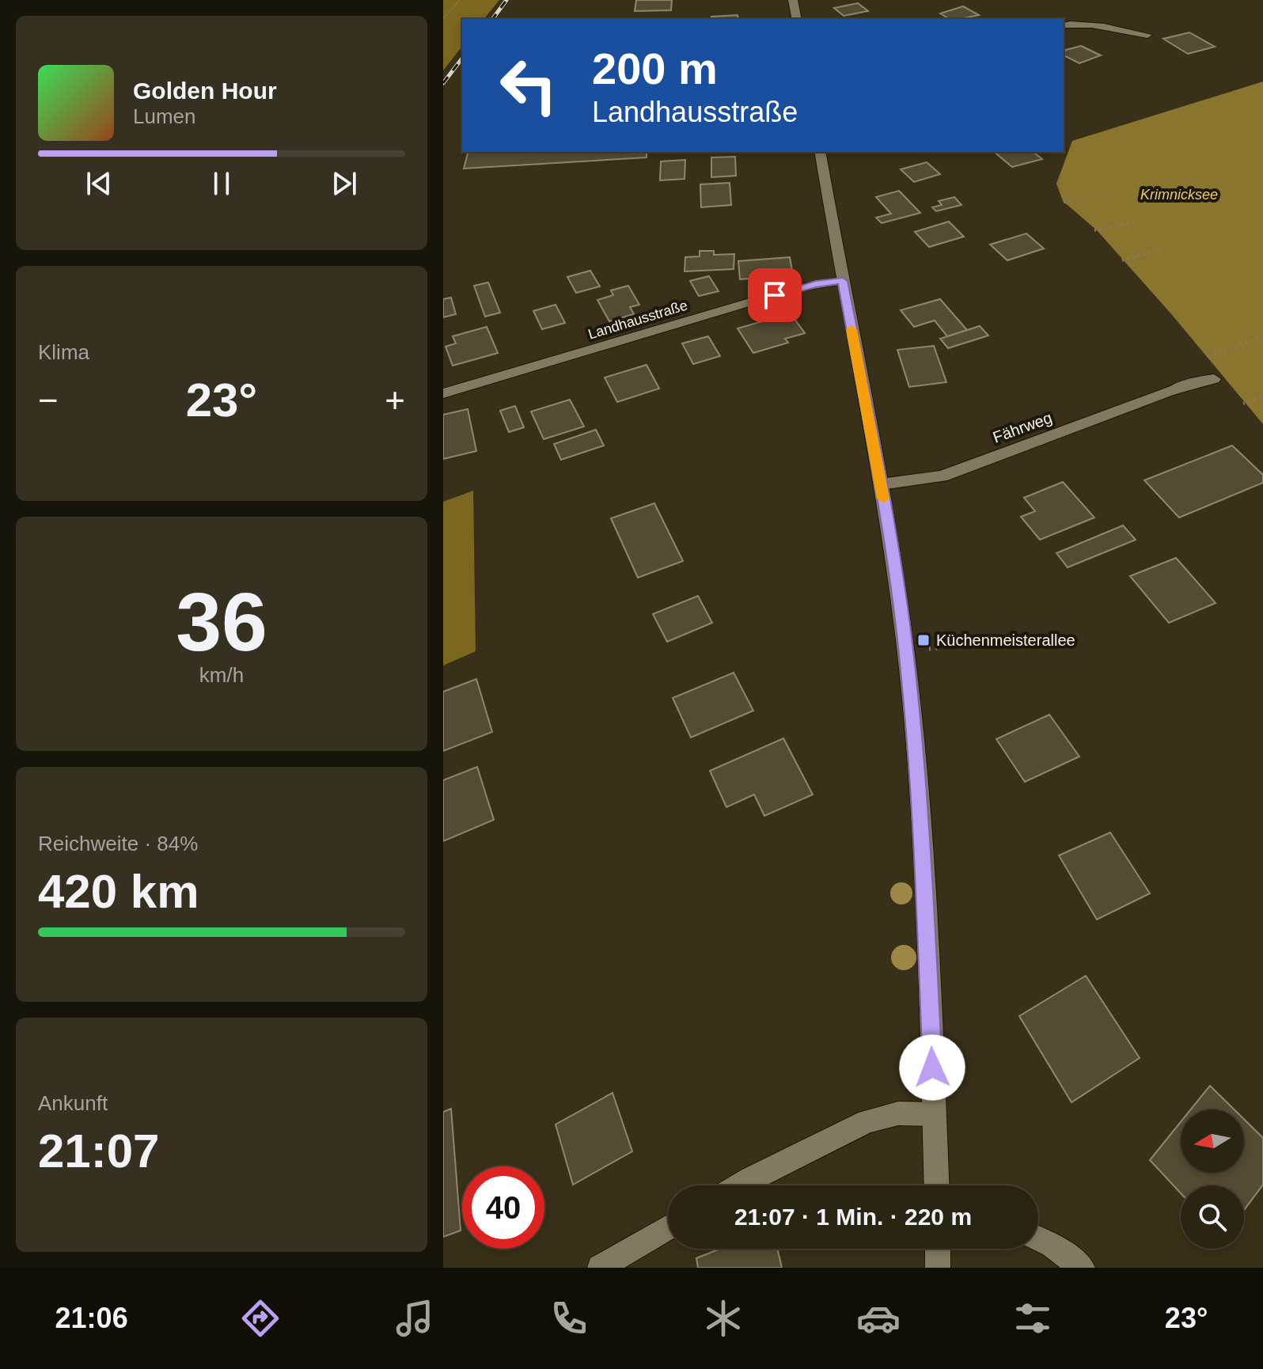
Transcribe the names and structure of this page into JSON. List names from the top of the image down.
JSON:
{
  "streets": {
    "street": ["Landhausstraße", "Fährweg"]
  },
  "water": ["Krimnicksee"],
  "places": {
    "transit": ["Küchenmeisterallee"]
  },
  "north": "left",
  "page": {
    "turn": ["200 m", "Landhausstraße"],
    "song": ["Golden Hour", "Lumen"],
    "tile": [
      "Klima",
      ["36", "km/h"],
      ["Reichweite · 84%", "420 km"],
      ["Ankunft", "21:07"]
    ],
    "heat": ["−", "23°", "+"],
    "limit": "40",
    "trip": "21:07 · 1 Min. · 220 m",
    "tabs": ["21:06", "23°"]
  }
}
